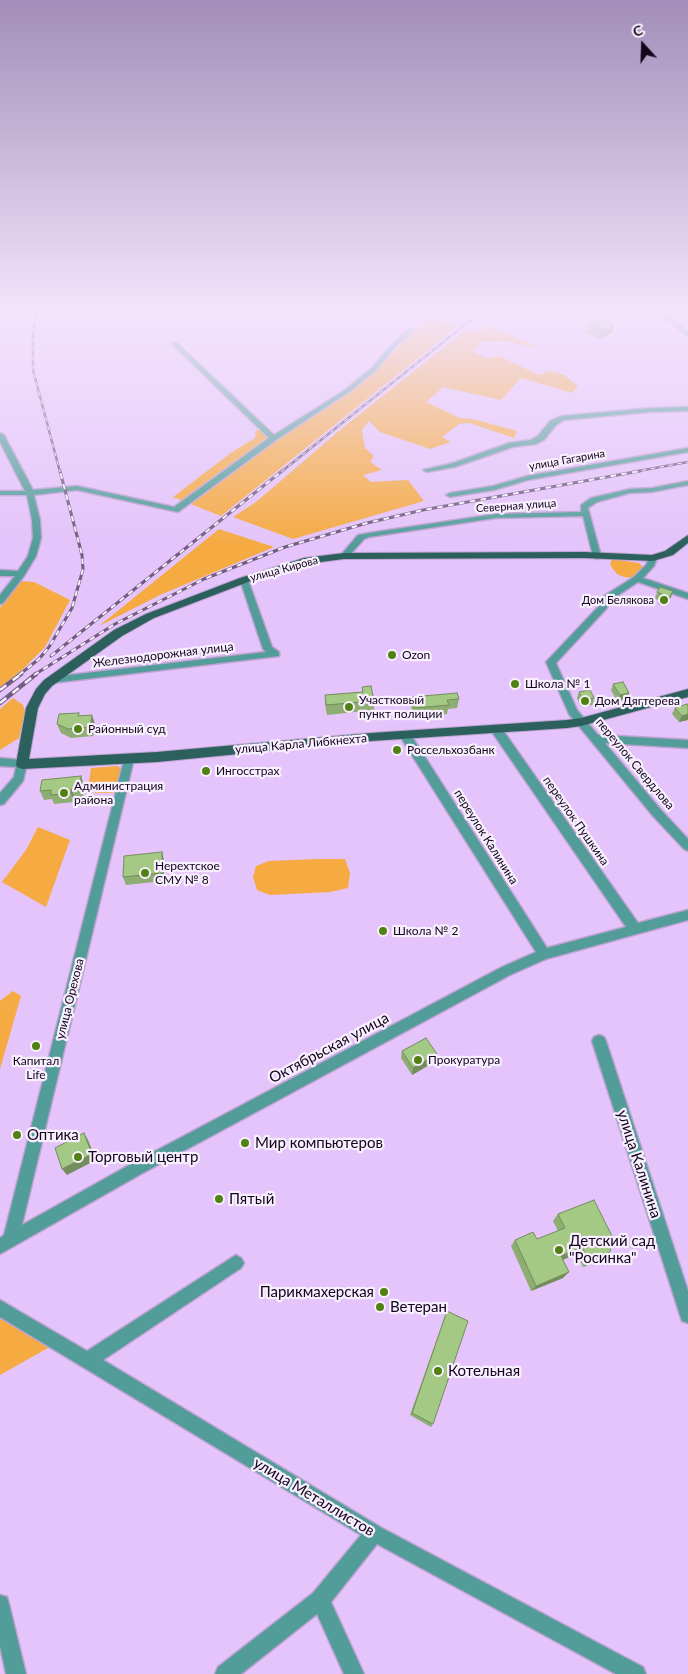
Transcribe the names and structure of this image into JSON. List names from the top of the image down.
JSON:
{
  "streets": {
    "main road": ["улица Кирова", "улица Карла Либкнехта"],
    "street": [
      "улица Гагарина",
      "Северная улица",
      "Железнодорожная улица",
      "переулок Свердлова",
      "переулок Пушкина",
      "переулок Калинина",
      "улица Орехова",
      "Октябрьская улица",
      "улица Калинина",
      "улица Металлистов"
    ]
  },
  "crossings": [
    ["Северная улица", "улица Кирова"],
    ["улица Кирова", "Железнодорожная улица"],
    ["улица Кирова", "улица Карла Либкнехта"],
    ["улица Карла Либкнехта", "переулок Свердлова"],
    ["улица Карла Либкнехта", "переулок Пушкина"],
    ["улица Карла Либкнехта", "переулок Калинина"],
    ["улица Карла Либкнехта", "улица Орехова"],
    ["переулок Пушкина", "Октябрьская улица"],
    ["переулок Калинина", "Октябрьская улица"],
    ["улица Орехова", "Октябрьская улица"]
  ],
  "places": [
    "Дом Белякова",
    "Ozon",
    "Школа № 1",
    "Дом Дягтерева",
    "Участковый пункт полиции",
    "Районный суд",
    "Россельхозбанк",
    "Ингосстрах",
    "Администрация района",
    "Нерехтское СМУ № 8",
    "Школа № 2",
    "Капитал Life",
    "Прокуратура",
    "Оптика",
    "Мир компьютеров",
    "Торговый центр",
    "Пятый",
    "Детский сад \"Росинка\"",
    "Парикмахерская",
    "Ветеран",
    "Котельная"
  ],
  "north": "top"
}
